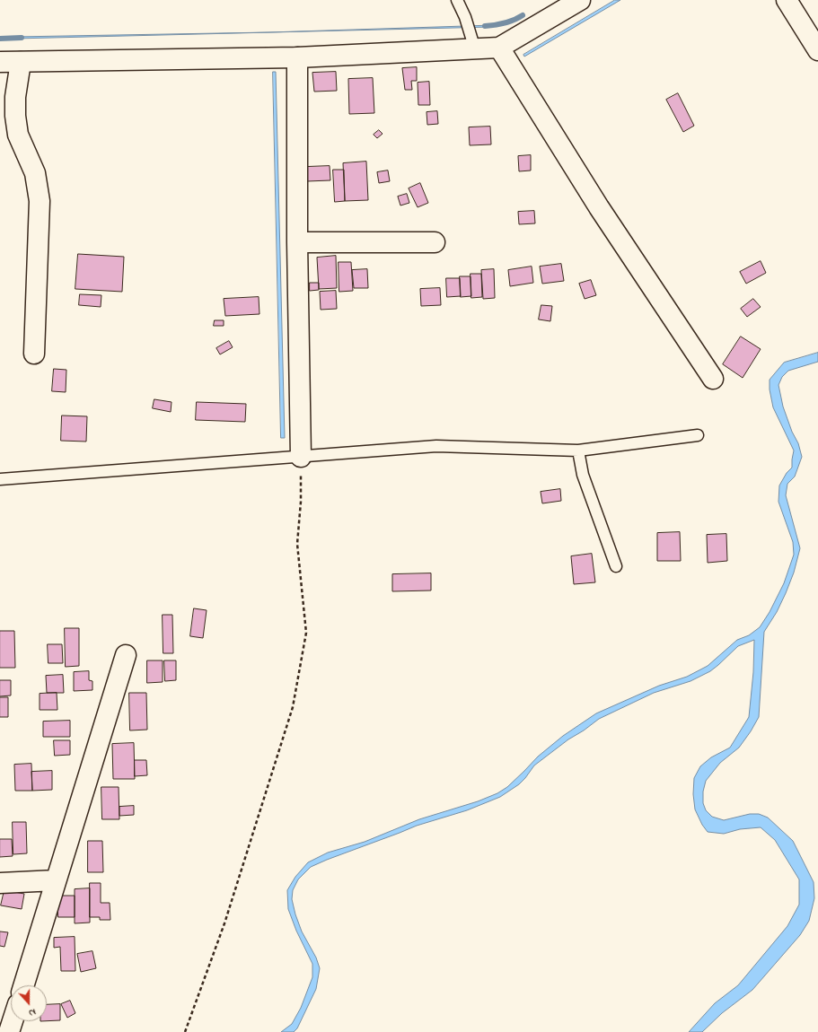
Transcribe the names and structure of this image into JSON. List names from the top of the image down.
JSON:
{
  "north": "bottom"
}
